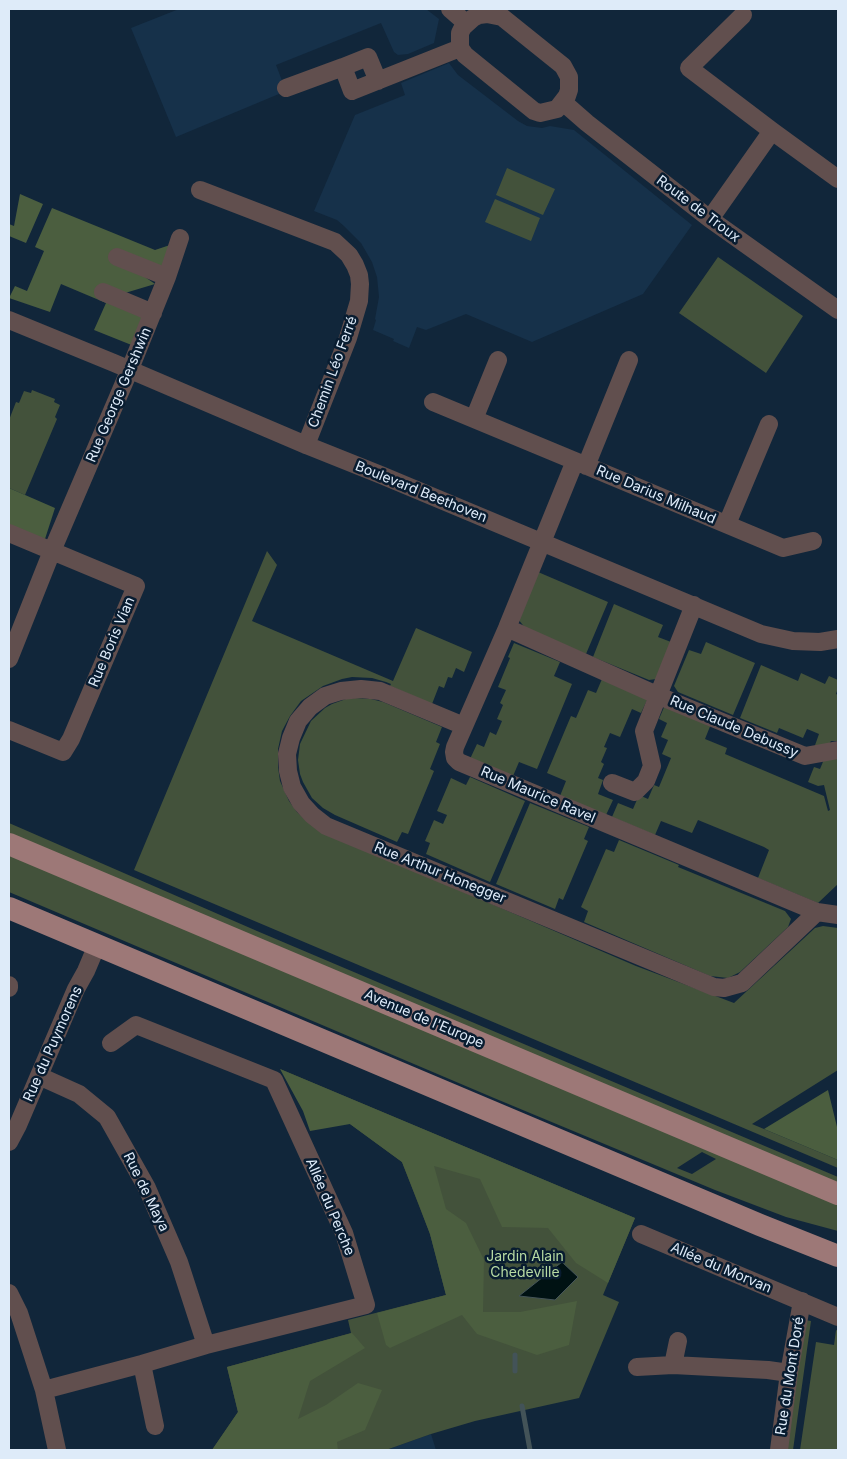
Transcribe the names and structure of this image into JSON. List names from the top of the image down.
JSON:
{
  "streets": {
    "main road": ["Avenue de l'Europe"],
    "street": [
      "Route de Troux",
      "Chemin Léo Ferré",
      "Rue George Gershwin",
      "Boulevard Beethoven",
      "Rue Darius Milhaud",
      "Rue Boris Vian",
      "Rue Claude Debussy",
      "Rue Maurice Ravel",
      "Rue Arthur Honegger",
      "Rue du Puymorens",
      "Rue de Maya",
      "Allée du Perche",
      "Allée du Morvan",
      "Rue du Mont Doré"
    ]
  },
  "crossings": [
    ["Chemin Léo Ferré", "Boulevard Beethoven"],
    ["Rue George Gershwin", "Boulevard Beethoven"],
    ["Rue George Gershwin", "Rue Boris Vian"],
    ["Boulevard Beethoven", "Rue Claude Debussy"],
    ["Boulevard Beethoven", "Rue Maurice Ravel"],
    ["Rue Darius Milhaud", "Rue Maurice Ravel"],
    ["Rue Claude Debussy", "Rue Maurice Ravel"],
    ["Rue Maurice Ravel", "Rue Arthur Honegger"],
    ["Rue du Puymorens", "Rue de Maya"],
    ["Rue de Maya", "Allée du Perche"],
    ["Allée du Morvan", "Rue du Mont Doré"]
  ],
  "parks": ["Jardin Alain Chedeville"]
}
